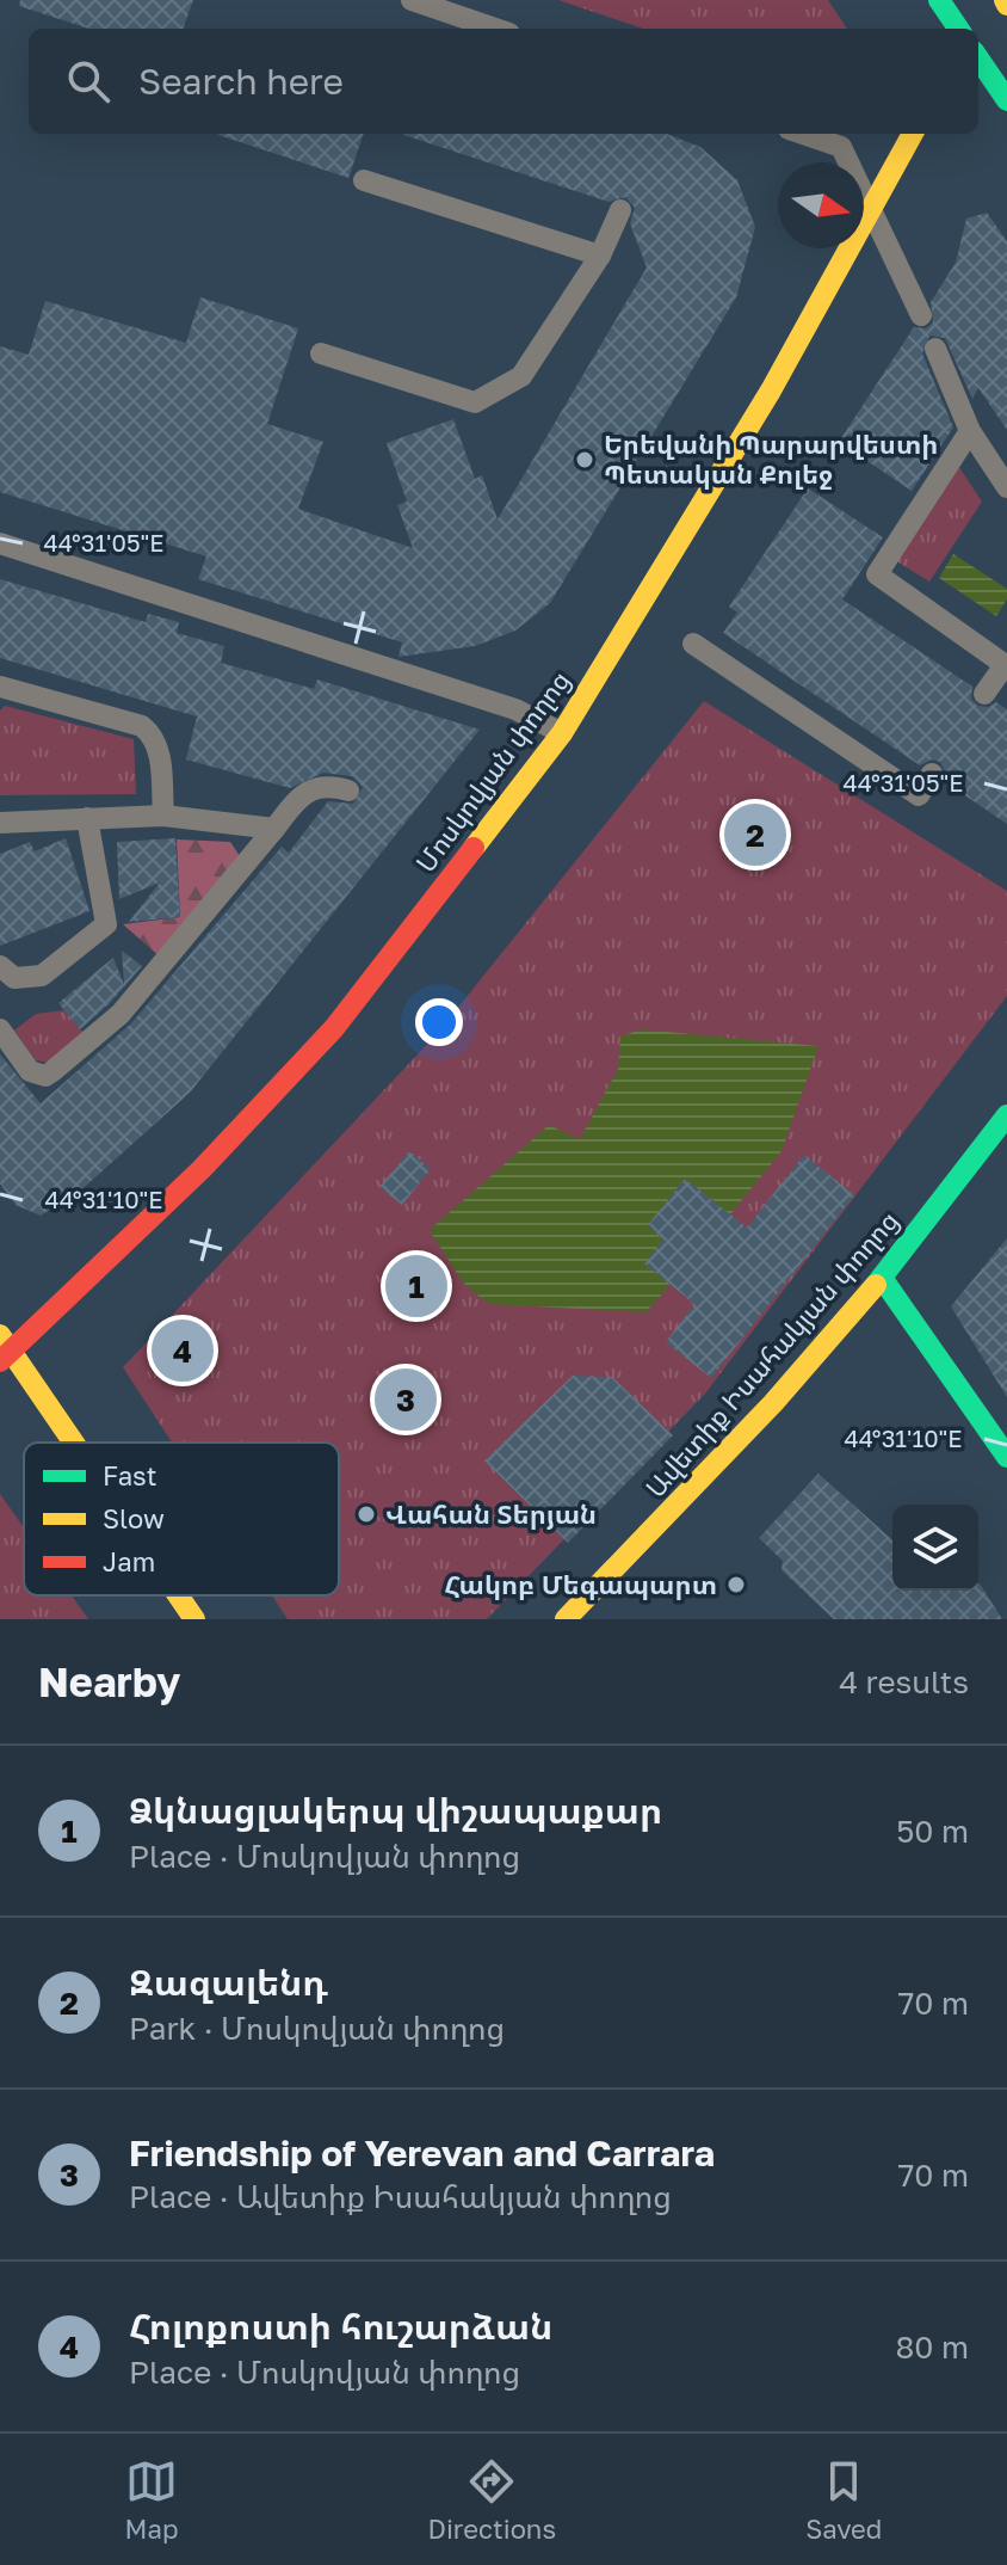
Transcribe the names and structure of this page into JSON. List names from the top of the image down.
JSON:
{
  "streets": {
    "main road": ["Մոսկովյան փողոց", "Ավետիք Իսահակյան փողոց"]
  },
  "places": ["Երեվանի Պարարվեստի Պետական Քոլեջ", "Վահան Տերյան", "Հակոբ Մեգապարտ"],
  "legend": ["Fast", "Slow", "Jam"],
  "north": "right",
  "page": {
    "search": "Search here",
    "pins": [
      "2",
      "1",
      "4",
      "3"
    ],
    "heading": ["Nearby", "4 results"],
    "list": [
      {
        "mark": "1",
        "name": "Ձկնացլակերպ վիշապաքար",
        "note": "Place · Մոսկովյան փողոց",
        "value": "50 m"
      },
      {
        "mark": "2",
        "name": "Զազալենդ",
        "note": "Park · Մոսկովյան փողոց",
        "value": "70 m"
      },
      {
        "mark": "3",
        "name": "Friendship of Yerevan and Carrara",
        "note": "Place · Ավետիք Իսահակյան փողոց",
        "value": "70 m"
      },
      {
        "mark": "4",
        "name": "Հոլոքոստի հուշարձան",
        "note": "Place · Մոսկովյան փողոց",
        "value": "80 m"
      }
    ],
    "nav": ["Map", "Directions", "Saved"]
  },
  "coordinates": ["44°31'05\"E", "44°31'10\"E"]
}
